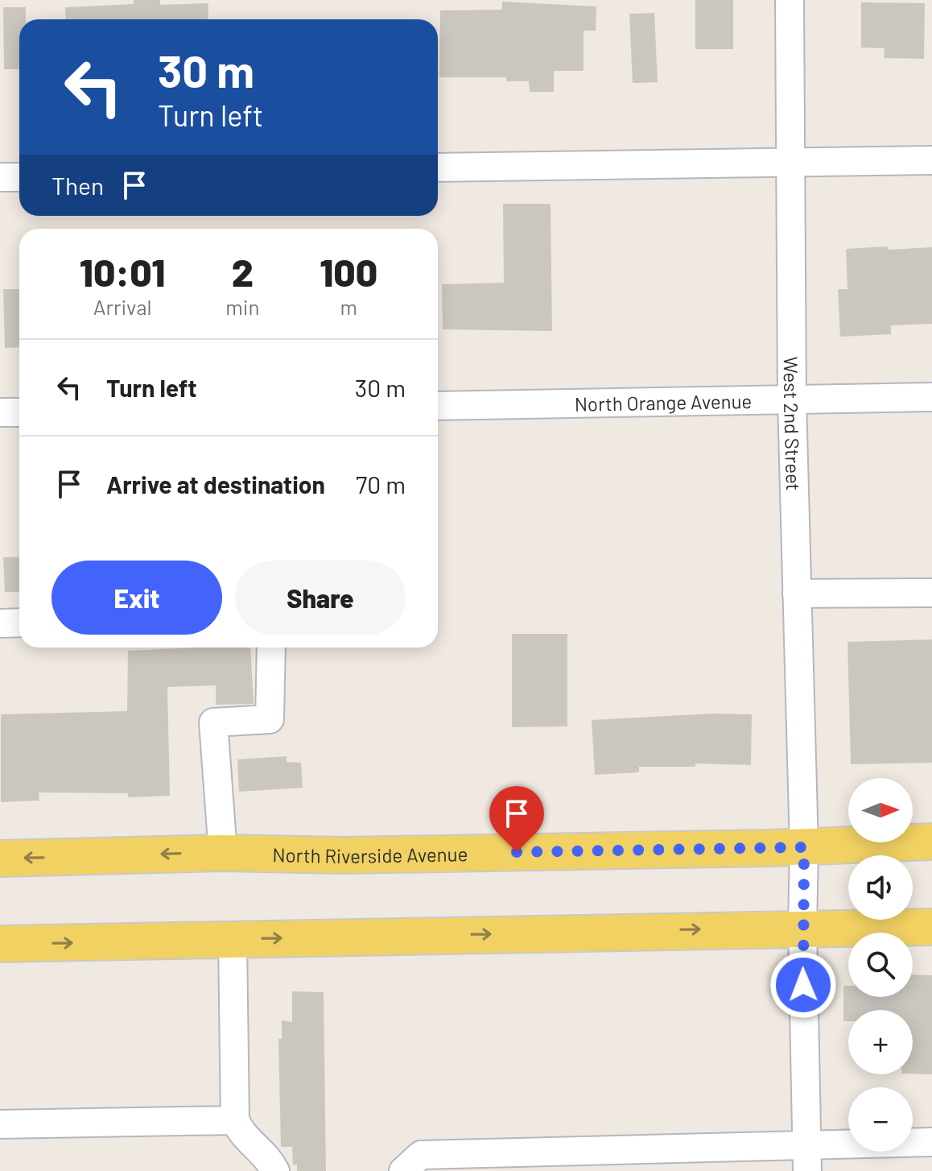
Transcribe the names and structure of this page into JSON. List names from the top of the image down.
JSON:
{
  "streets": {
    "main road": ["North Riverside Avenue"],
    "street": ["North Orange Avenue", "West 2nd Street"]
  },
  "crossings": [
    ["North Orange Avenue", "West 2nd Street"],
    ["West 2nd Street", "North Riverside Avenue"]
  ],
  "north": "right",
  "page": {
    "turn": ["30 m", "Turn left"],
    "then": "Then",
    "eta": [
      "10:01",
      "Arrival",
      "2",
      "min",
      "100",
      "m"
    ],
    "list": [
      {
        "name": "Turn left",
        "value": "30 m"
      },
      {
        "name": "Arrive at destination",
        "value": "70 m"
      }
    ],
    "buttons": ["Exit", "Share"],
    "map_buttons": ["+", "−"]
  }
}
